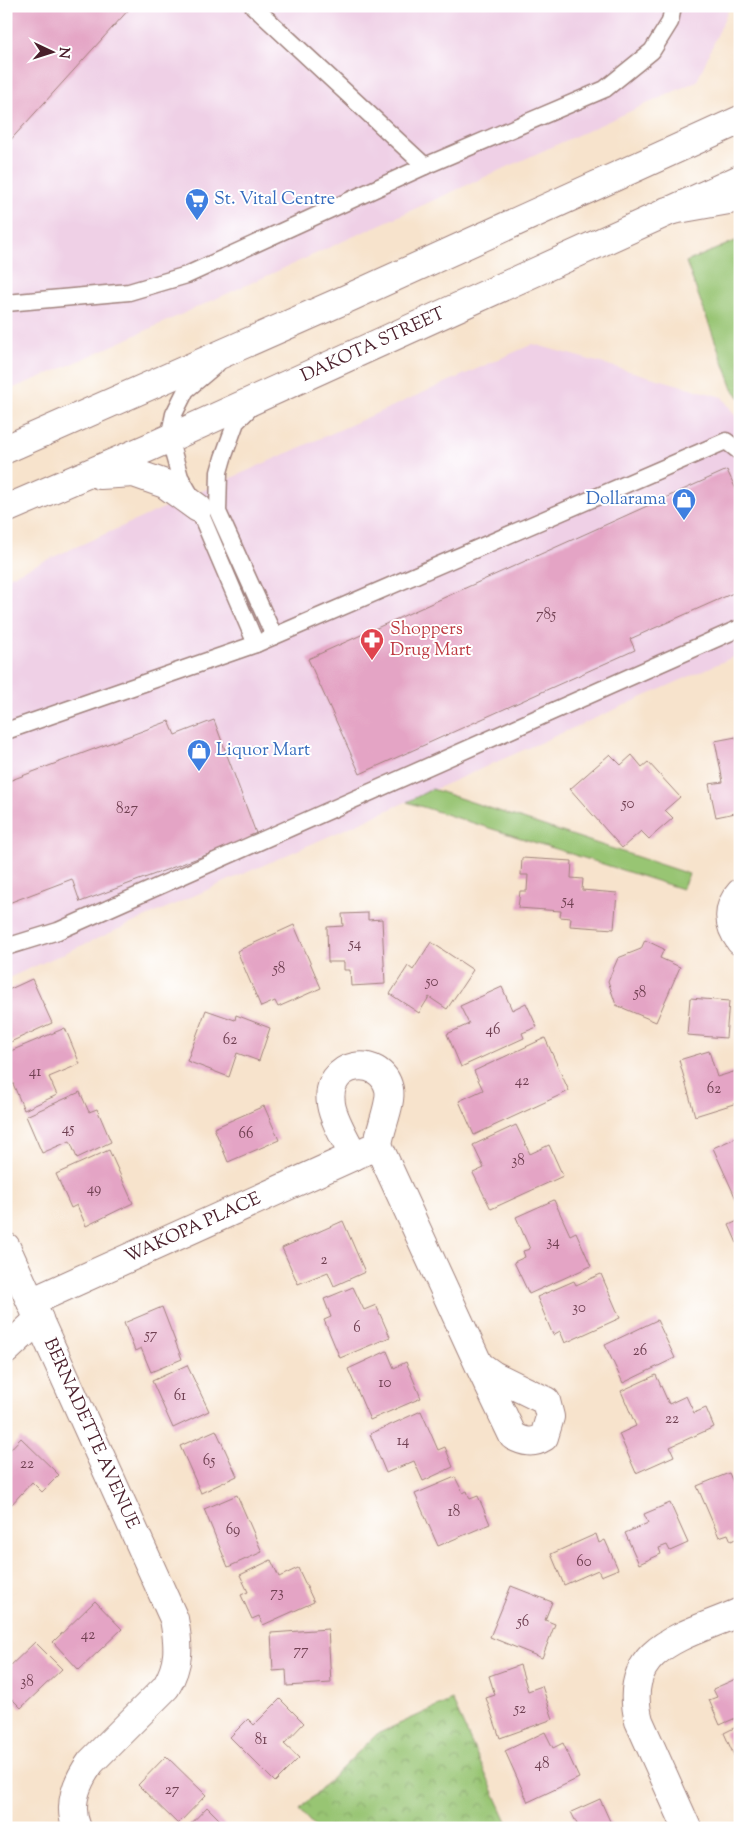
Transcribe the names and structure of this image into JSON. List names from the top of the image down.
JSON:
{
  "streets": {
    "street": ["DAKOTA STREET", "WAKOPA PLACE", "BERNADETTE AVENUE"]
  },
  "crossings": [
    ["WAKOPA PLACE", "BERNADETTE AVENUE"]
  ],
  "places": {
    "supermarket": ["St. Vital Centre"],
    "shop": ["Dollarama", "Liquor Mart"],
    "pharmacy": ["Shoppers Drug Mart"]
  },
  "house_numbers": [
    "785",
    "50",
    "827",
    "54",
    "54",
    "58",
    "50",
    "58",
    "46",
    "62",
    "41",
    "42",
    "62",
    "45",
    "66",
    "38",
    "49",
    "34",
    "2",
    "30",
    "6",
    "57",
    "26",
    "10",
    "61",
    "22",
    "14",
    "65",
    "22",
    "18",
    "69",
    "60",
    "73",
    "56",
    "42",
    "77",
    "38",
    "52",
    "81",
    "48",
    "27"
  ],
  "north": "right"
}
